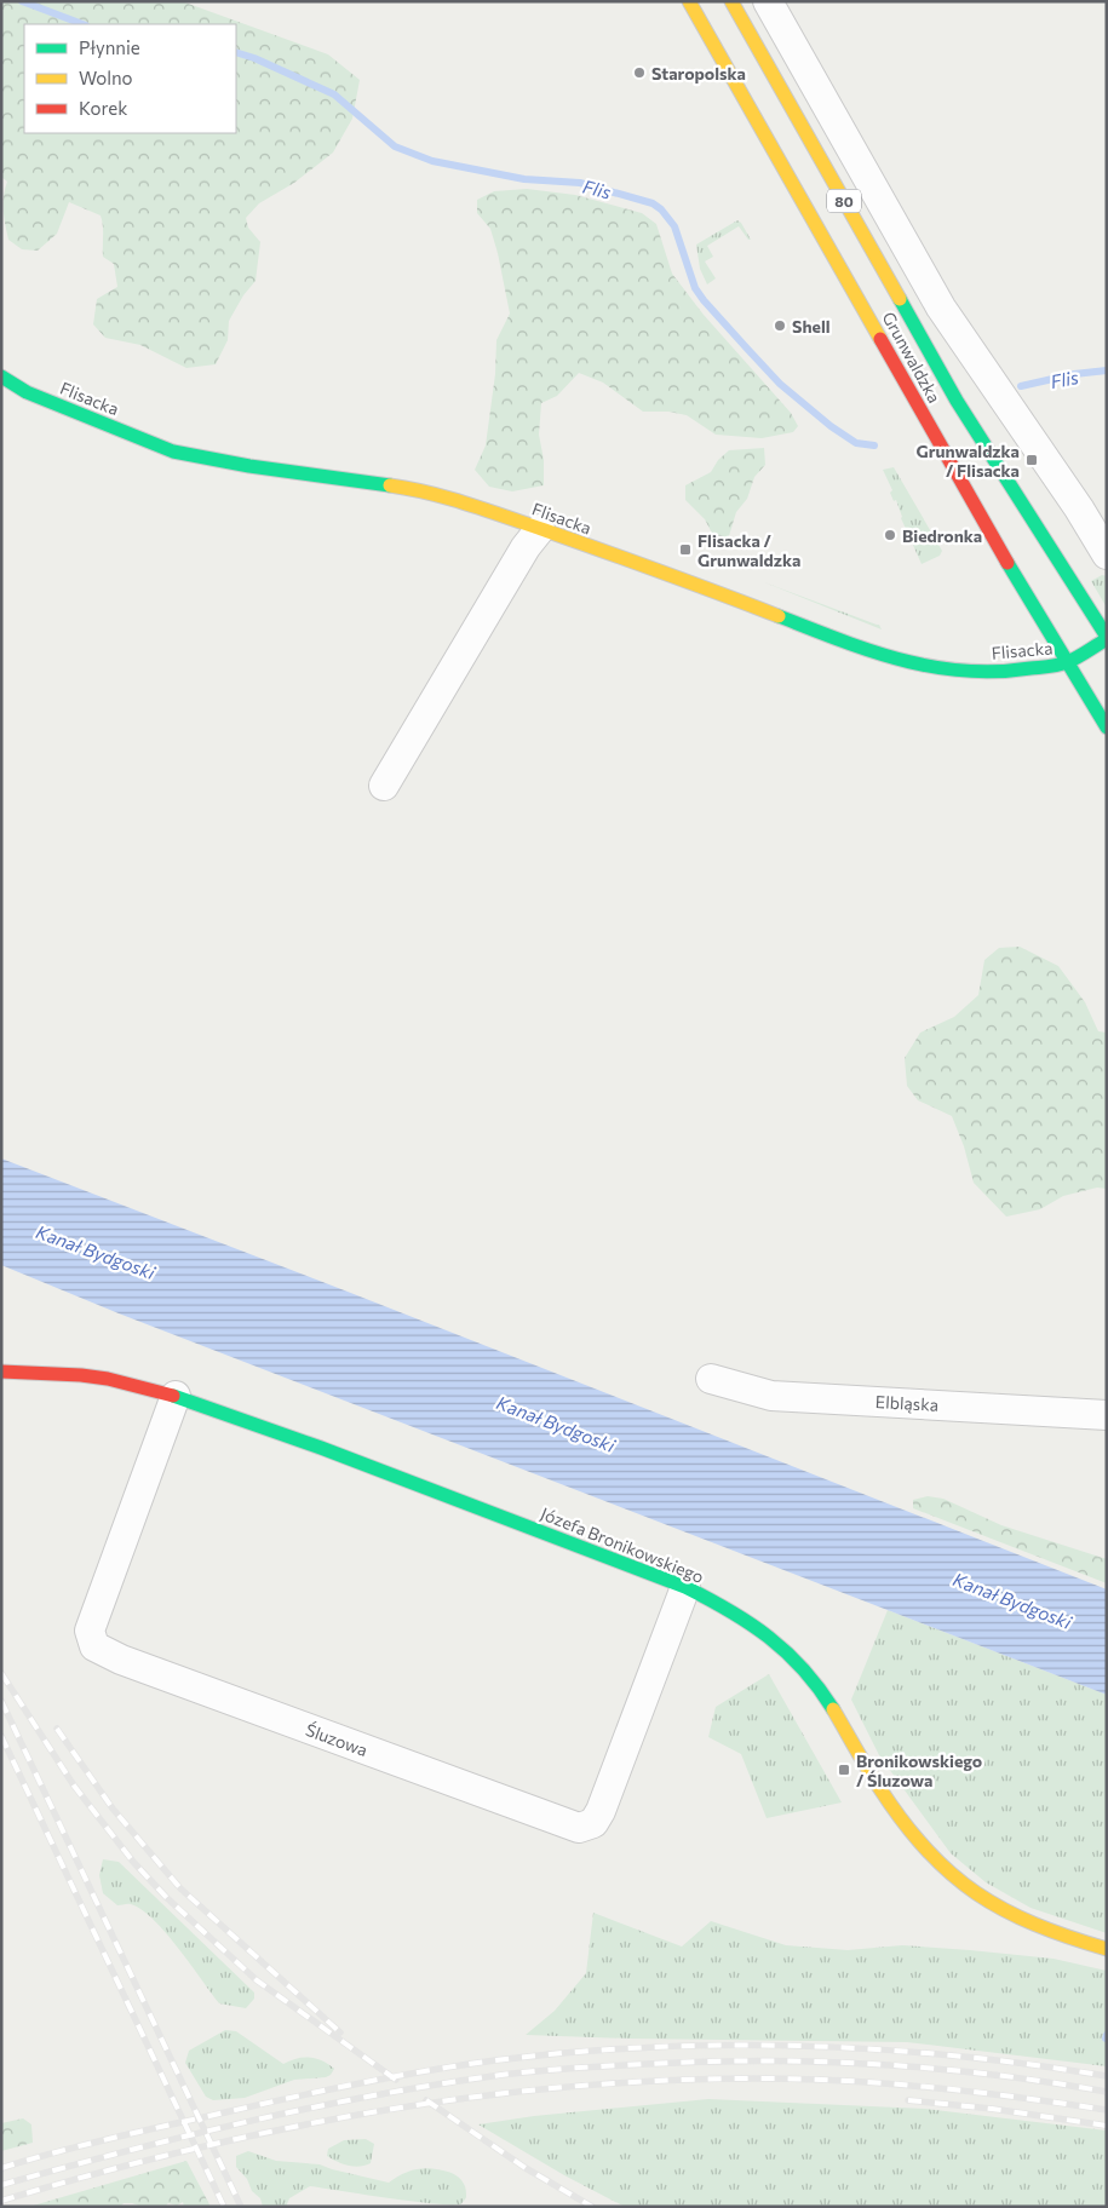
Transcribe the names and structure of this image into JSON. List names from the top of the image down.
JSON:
{
  "streets": {
    "street": [
      "80",
      "Grunwaldzka",
      "Flisacka",
      "Elbląska",
      "Józefa Bronikowskiego",
      "Śluzowa"
    ]
  },
  "crossings": [
    ["Grunwaldzka", "Flisacka"],
    ["Józefa Bronikowskiego", "Śluzowa"]
  ],
  "water": ["Flis", "Kanał Bydgoski"],
  "places": {
    "other": ["Staropolska", "Shell", "Biedronka"],
    "transit": ["Grunwaldzka / Flisacka", "Flisacka / Grunwaldzka", "Bronikowskiego / Śluzowa"]
  },
  "legend": ["Płynnie", "Wolno", "Korek"]
}
